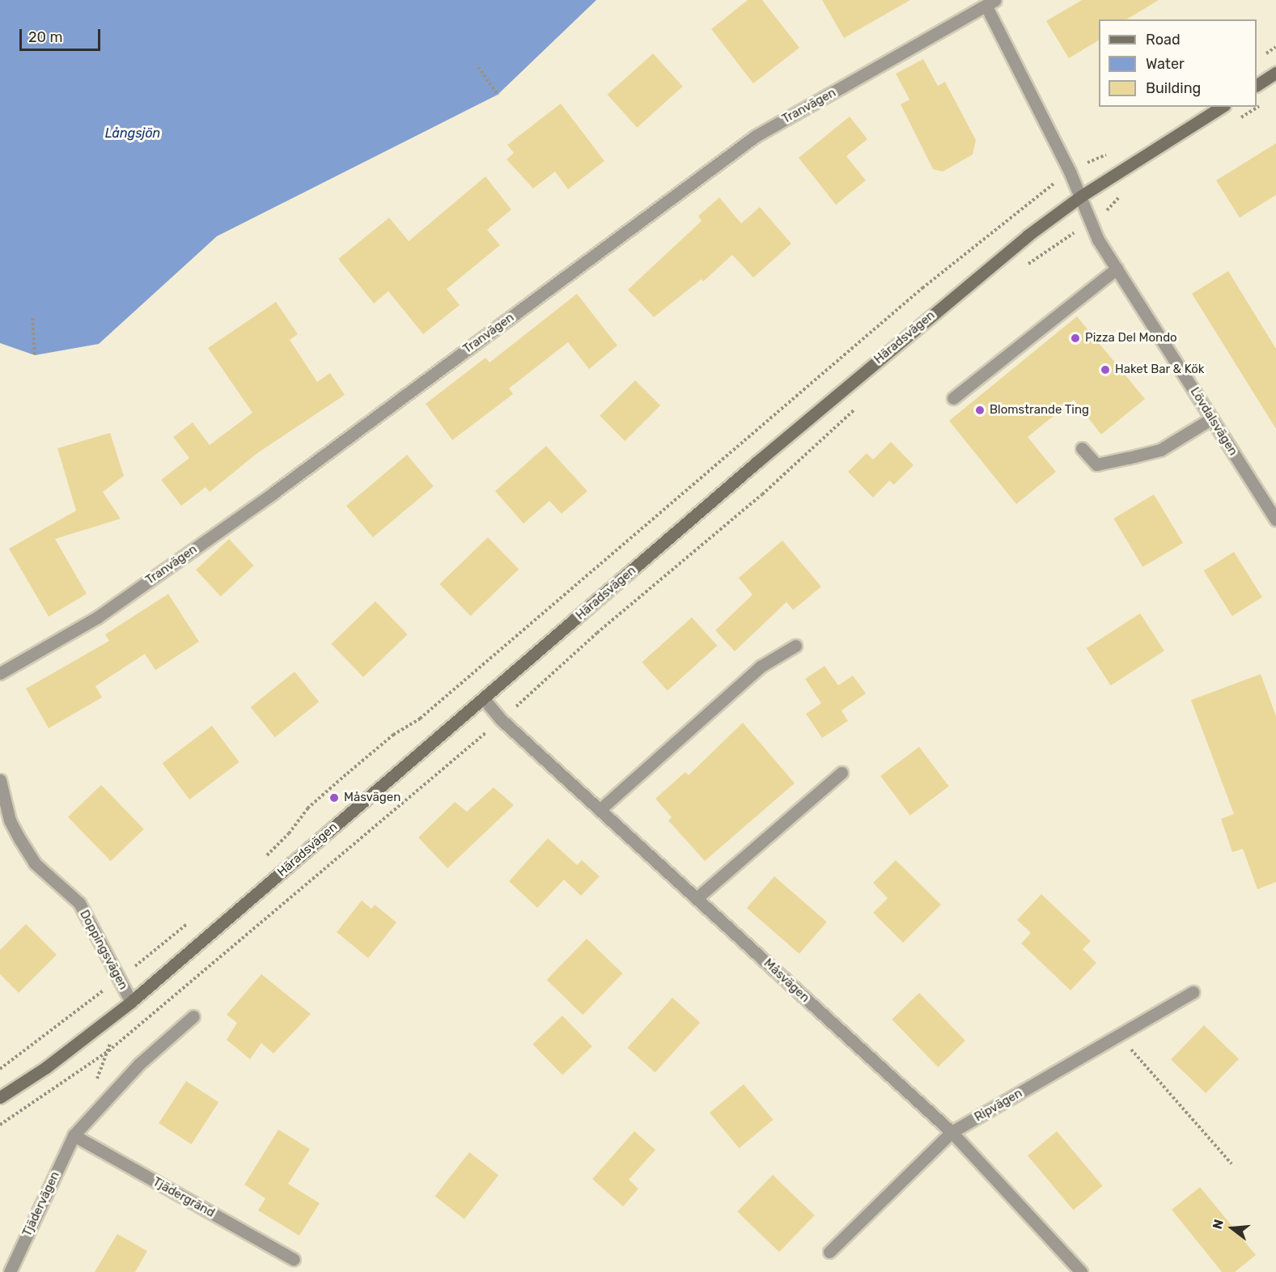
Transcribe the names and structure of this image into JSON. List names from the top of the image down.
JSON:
{
  "streets": {
    "street": [
      "Tranvägen",
      "Häradsvägen",
      "Lövdalsvägen",
      "Doppingsvägen",
      "Måsvägen",
      "Ripvägen",
      "Tjädergränd",
      "Tjädervägen"
    ]
  },
  "crossings": [
    ["Tranvägen", "Häradsvägen"],
    ["Tranvägen", "Lövdalsvägen"],
    ["Häradsvägen", "Lövdalsvägen"],
    ["Häradsvägen", "Doppingsvägen"],
    ["Häradsvägen", "Måsvägen"],
    ["Måsvägen", "Ripvägen"],
    ["Tjädergränd", "Tjädervägen"]
  ],
  "water": ["Långsjön"],
  "places": [
    "Pizza Del Mondo",
    "Haket Bar & Kök",
    "Blomstrande Ting",
    "Måsvägen"
  ],
  "legend": ["Road", "Water", "Building"],
  "scale_bar": "20 m",
  "north": "left"
}
